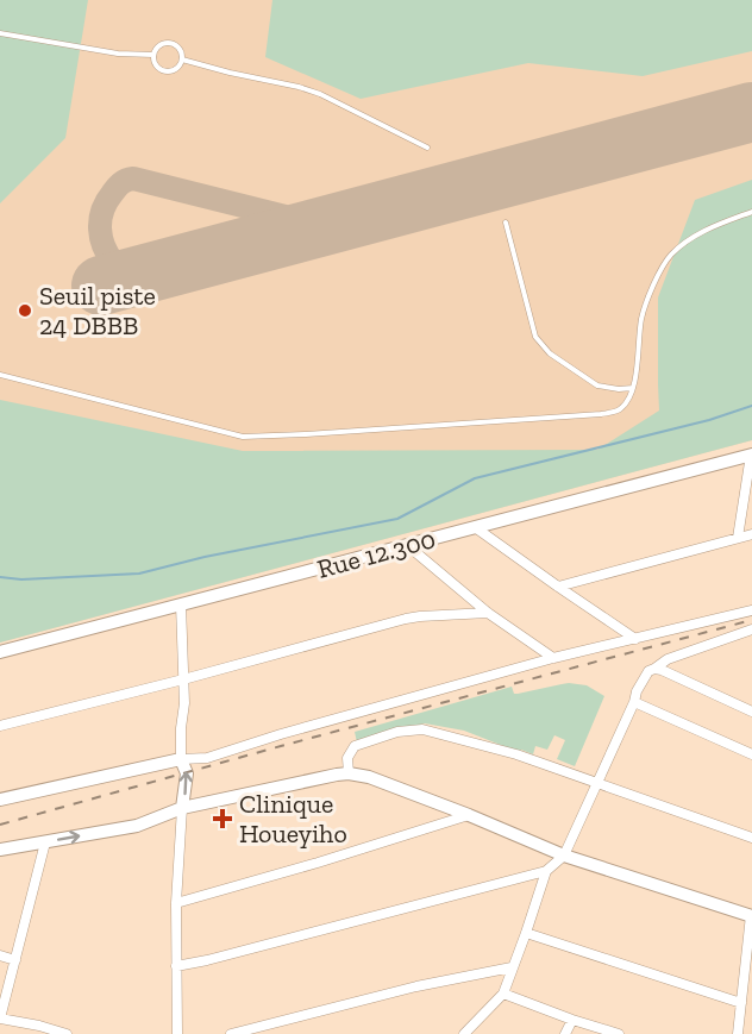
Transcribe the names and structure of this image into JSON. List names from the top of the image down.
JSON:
{
  "streets": {
    "main road": ["Rue 12.300"]
  },
  "places": {
    "other": ["Seuil piste 24 DBBB"],
    "health": ["Clinique Houeyiho"]
  }
}
